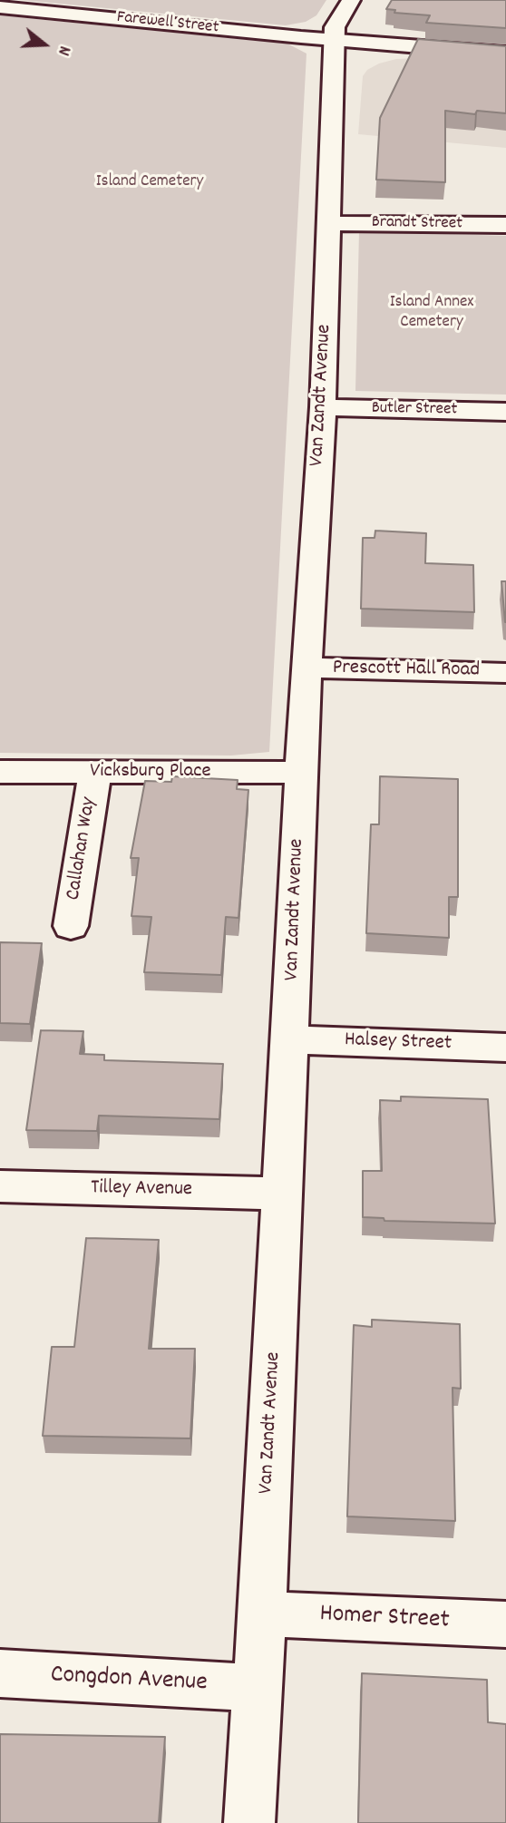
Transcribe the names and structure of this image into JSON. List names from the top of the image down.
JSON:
{
  "streets": {
    "street": [
      "Farewell Street",
      "Brandt Street",
      "Van Zandt Avenue",
      "Butler Street",
      "Prescott Hall Road",
      "Vicksburg Place",
      "Callahan Way",
      "Halsey Street",
      "Tilley Avenue",
      "Homer Street",
      "Congdon Avenue"
    ]
  },
  "crossings": [
    ["Farewell Street", "Van Zandt Avenue"],
    ["Brandt Street", "Van Zandt Avenue"],
    ["Van Zandt Avenue", "Butler Street"],
    ["Van Zandt Avenue", "Prescott Hall Road"],
    ["Van Zandt Avenue", "Vicksburg Place"],
    ["Van Zandt Avenue", "Halsey Street"],
    ["Van Zandt Avenue", "Tilley Avenue"],
    ["Van Zandt Avenue", "Homer Street"],
    ["Van Zandt Avenue", "Congdon Avenue"],
    ["Vicksburg Place", "Callahan Way"]
  ],
  "parks": ["Island Cemetery", "Island Annex Cemetery"],
  "north": "right"
}
